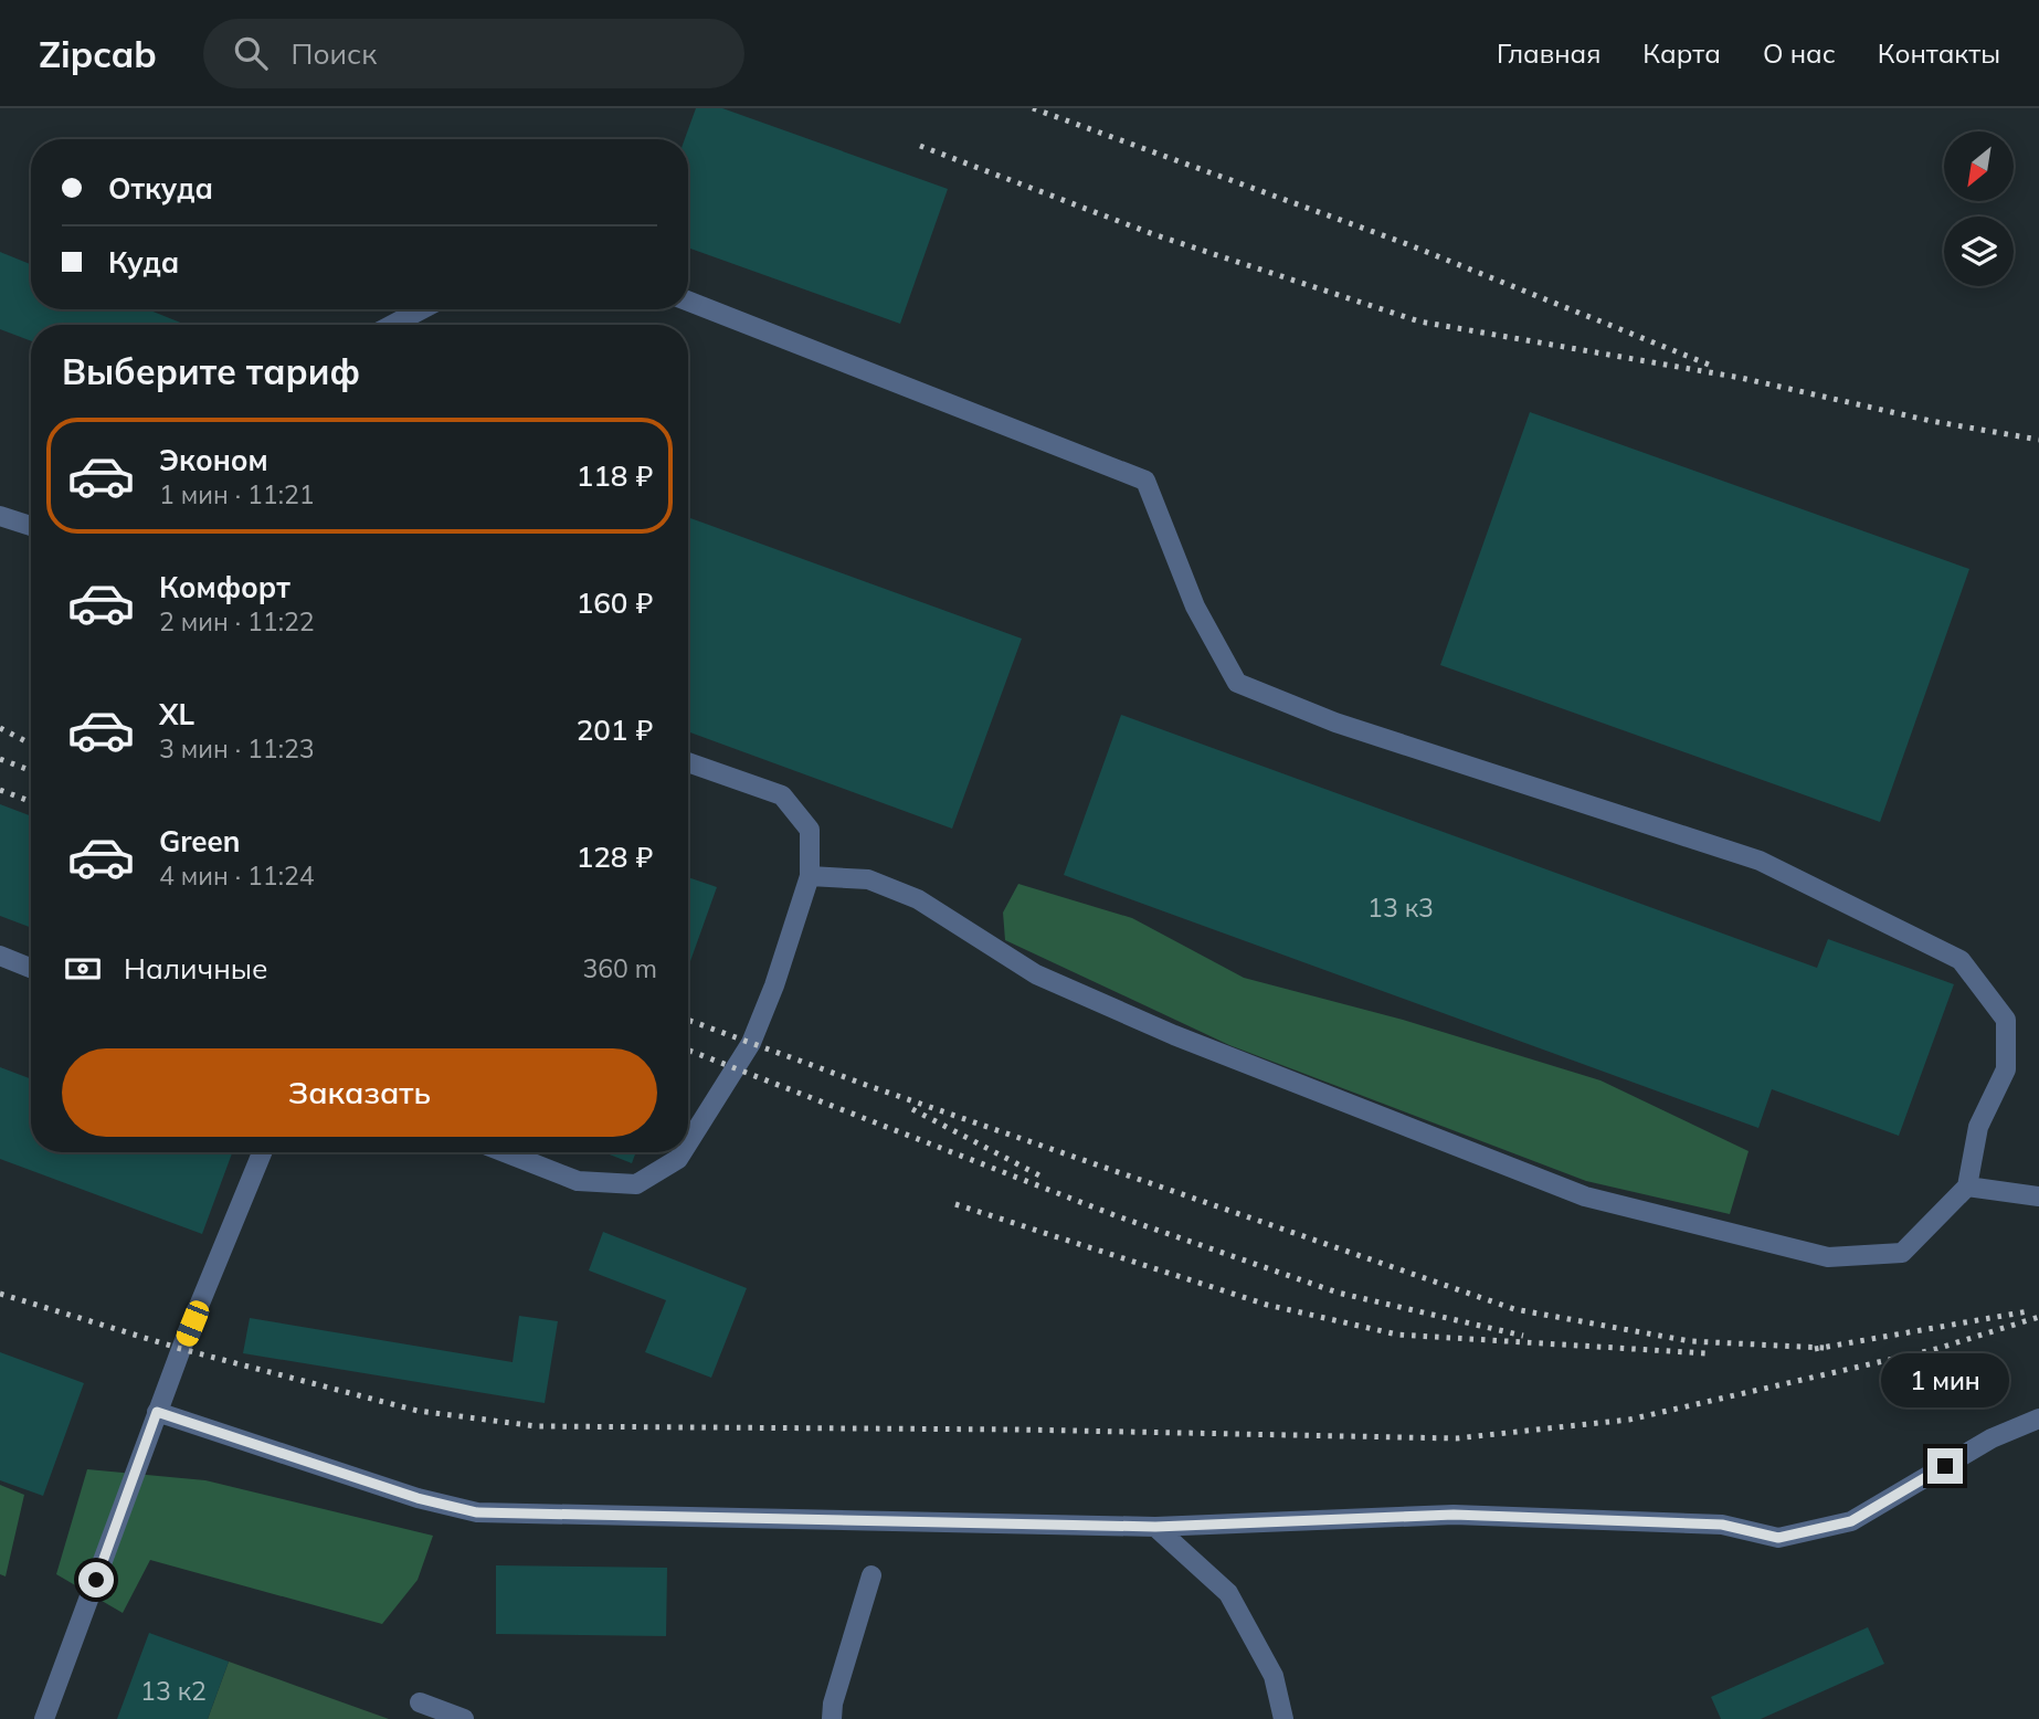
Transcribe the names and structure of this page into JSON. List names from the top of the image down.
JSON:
{
  "house_numbers": ["13 к3", "13 к2"],
  "north": "bottom left",
  "page": {
    "header": "Zipcab",
    "search": "Поиск",
    "nav": [
      "Главная",
      "Карта",
      "О нас",
      "Контакты"
    ],
    "banner": ["Откуда", "Куда"],
    "heading": "Выберите тариф",
    "list": [
      {
        "name": "Эконом",
        "note": "1 мин · 11:21",
        "value": "118 ₽"
      },
      {
        "name": "Комфорт",
        "note": "2 мин · 11:22",
        "value": "160 ₽"
      },
      {
        "name": "XL",
        "note": "3 мин · 11:23",
        "value": "201 ₽"
      },
      {
        "name": "Green",
        "note": "4 мин · 11:24",
        "value": "128 ₽"
      }
    ],
    "pay": ["Наличные", "360 m"],
    "buttons": "Заказать",
    "bubble": "1 мин"
  }
}
